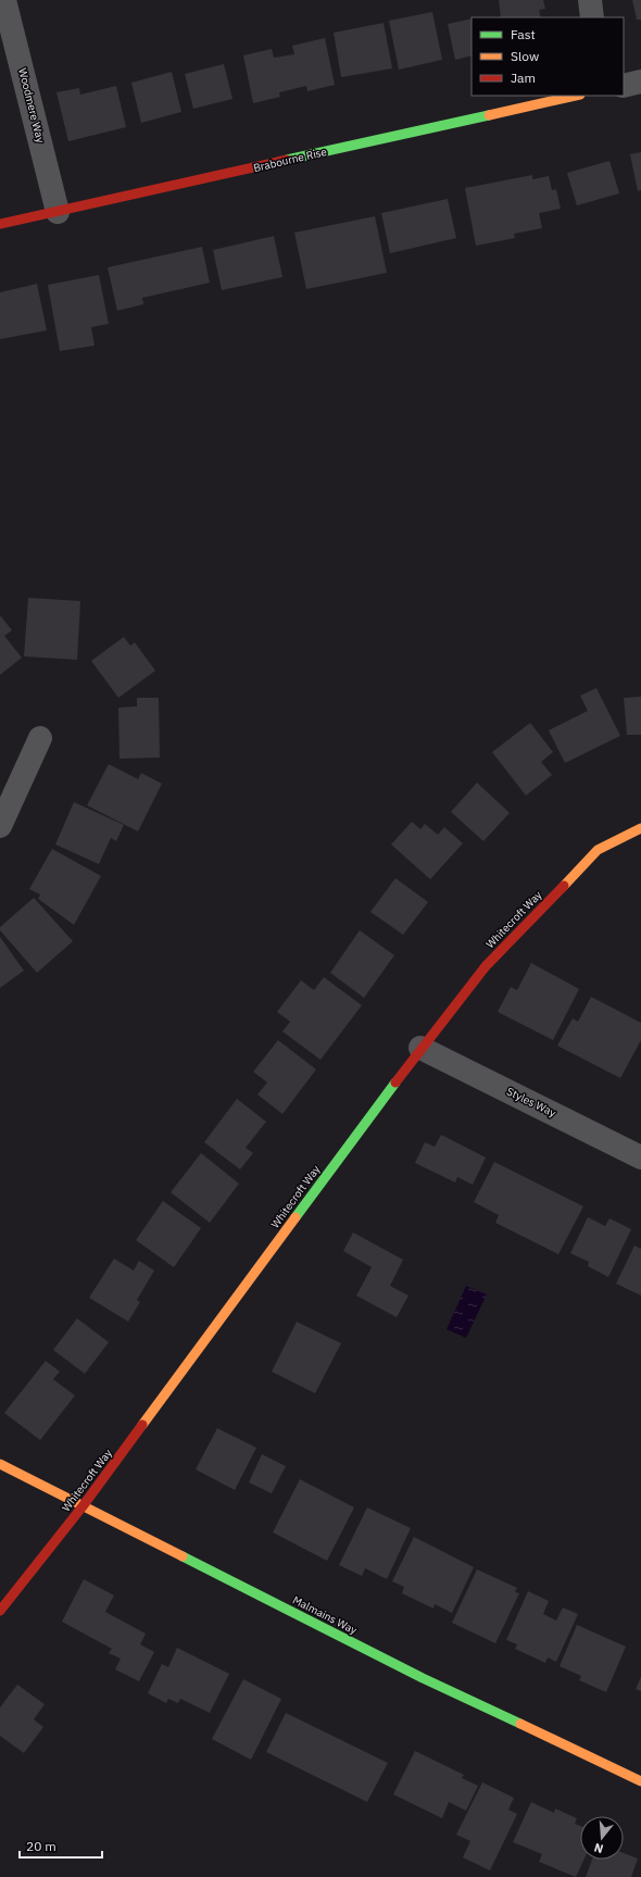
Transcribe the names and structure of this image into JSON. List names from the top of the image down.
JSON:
{
  "streets": {
    "street": [
      "Woodmere Way",
      "Brabourne Rise",
      "Whitecroft Way",
      "Styles Way",
      "Malmains Way"
    ]
  },
  "crossings": [
    ["Woodmere Way", "Brabourne Rise"],
    ["Whitecroft Way", "Styles Way"],
    ["Whitecroft Way", "Malmains Way"]
  ],
  "legend": ["Fast", "Slow", "Jam"],
  "scale_bar": "20 m",
  "north": "bottom"
}
